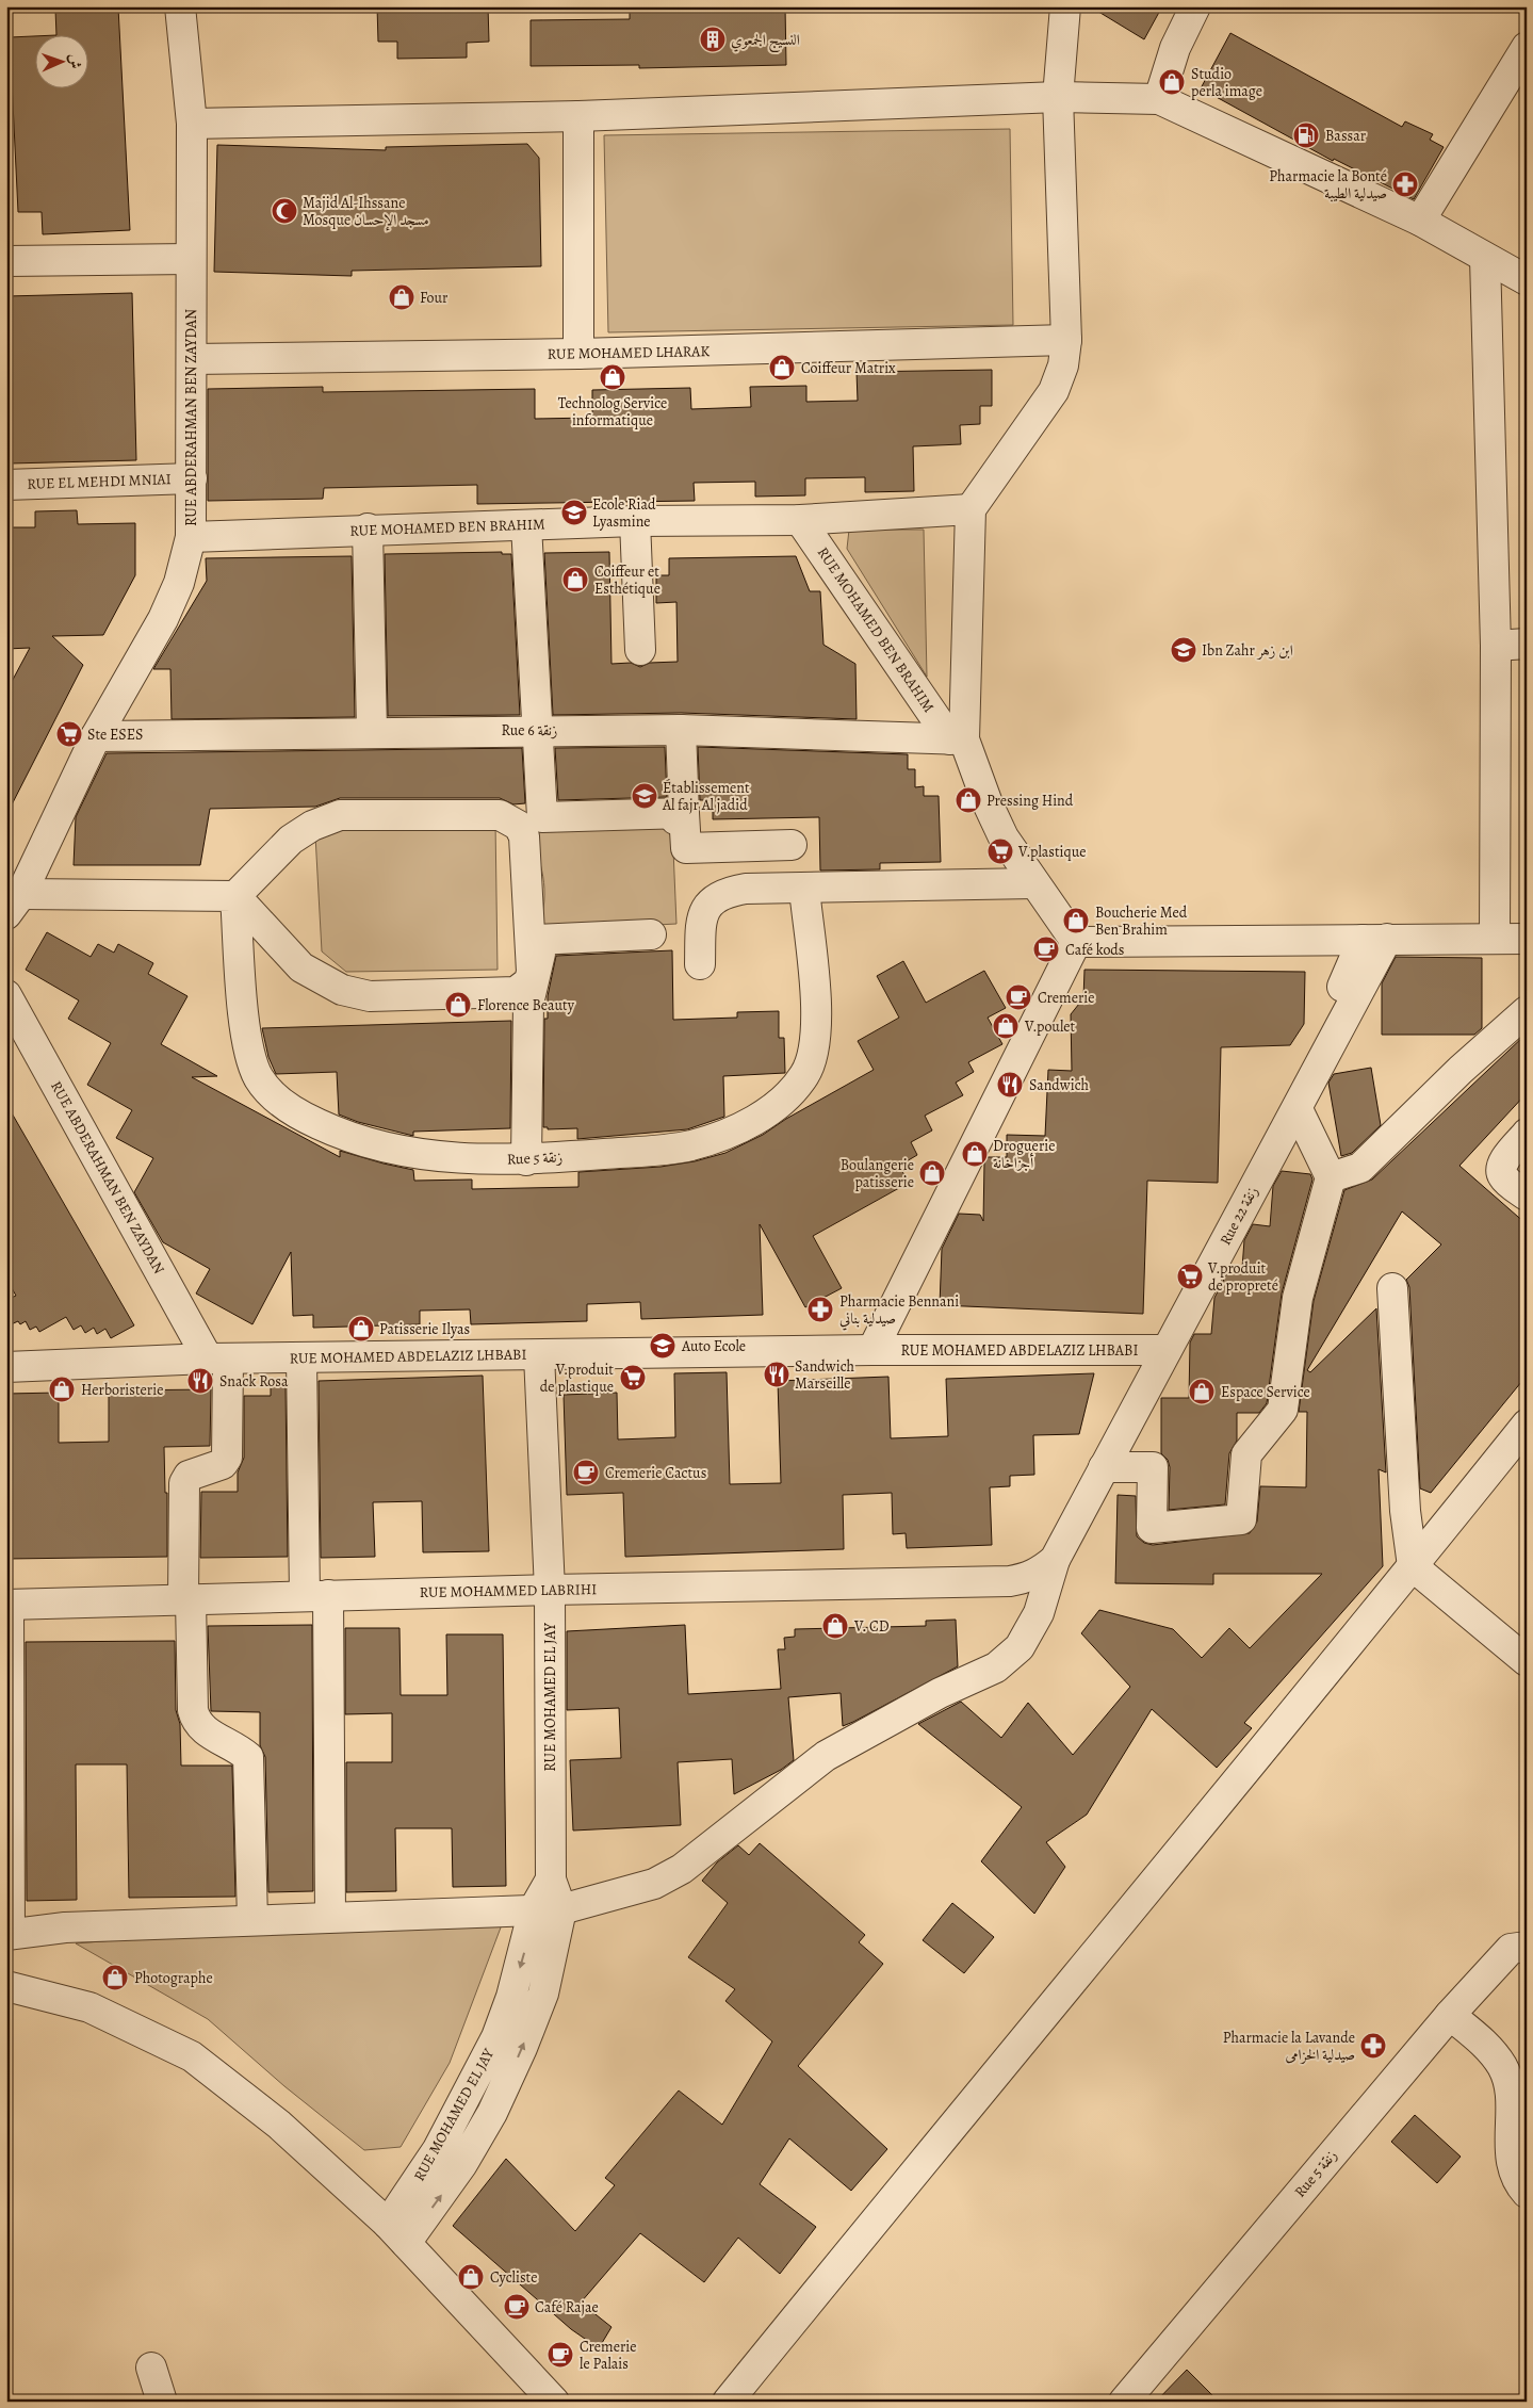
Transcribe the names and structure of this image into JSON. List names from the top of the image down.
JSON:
{
  "streets": {
    "street": [
      "RUE MOHAMED LHARAK",
      "RUE ABDERAHMAN BEN ZAYDAN",
      "RUE EL MEHDI MNIAI",
      "RUE MOHAMED BEN BRAHIM",
      "Rue 6 زنقة",
      "Rue 5 زنقة",
      "Rue 22 زنقة",
      "RUE MOHAMED ABDELAZIZ LHBABI",
      "RUE MOHAMMED LABRIHI",
      "RUE MOHAMED EL JAY"
    ]
  },
  "crossings": [
    ["RUE MOHAMED LHARAK", "RUE ABDERAHMAN BEN ZAYDAN"],
    ["RUE ABDERAHMAN BEN ZAYDAN", "RUE EL MEHDI MNIAI"],
    ["RUE ABDERAHMAN BEN ZAYDAN", "RUE MOHAMED BEN BRAHIM"],
    ["RUE ABDERAHMAN BEN ZAYDAN", "Rue 6 زنقة"],
    ["RUE ABDERAHMAN BEN ZAYDAN", "RUE MOHAMED ABDELAZIZ LHBABI"],
    ["RUE MOHAMED BEN BRAHIM", "Rue 6 زنقة"],
    ["RUE MOHAMED BEN BRAHIM", "RUE MOHAMED ABDELAZIZ LHBABI"],
    ["Rue 22 زنقة", "RUE MOHAMED ABDELAZIZ LHBABI"],
    ["Rue 22 زنقة", "RUE MOHAMMED LABRIHI"],
    ["RUE MOHAMED ABDELAZIZ LHBABI", "RUE MOHAMED EL JAY"],
    ["RUE MOHAMMED LABRIHI", "RUE MOHAMED EL JAY"]
  ],
  "places": {
    "building": ["النسيج الجمعوي"],
    "shop": [
      "Studio perla image",
      "Four",
      "Coiffeur Matrix",
      "Technolog Service informatique",
      "Coiffeur et Esthétique",
      "Pressing Hind",
      "Boucherie Med Ben Brahim",
      "Florence Beauty",
      "V.poulet",
      "Droguerie أجزاخانة",
      "Boulangerie patisserie",
      "Patisserie Ilyas",
      "Herboristerie",
      "Espace Service",
      "V. CD",
      "Photographe",
      "Cycliste"
    ],
    "fuel station": ["Bassar"],
    "pharmacy": ["Pharmacie la Bonté صيدلية الطيبة", "Pharmacie Bennani صيدلية بناني", "Pharmacie la Lavande صيدلية الخزامى"],
    "mosque": ["Majid Al-Ihssane Mosque مسجد الإحسان"],
    "school or university": [
      "Ecole Riad Lyasmine",
      "Ibn Zahr ابن زهر",
      "Établissement Al fajr Al jadid",
      "Auto Ecole"
    ],
    "supermarket": [
      "Ste ESES",
      "V.plastique",
      "V.produit de propreté",
      "V.produit de plastique"
    ],
    "cafe": [
      "Café kods",
      "Cremerie",
      "Cremerie Cactus",
      "Café Rajae",
      "Cremerie le Palais"
    ],
    "restaurant": ["Sandwich", "Sandwich Marseille", "Snack Rosa"]
  },
  "north": "right"
}
